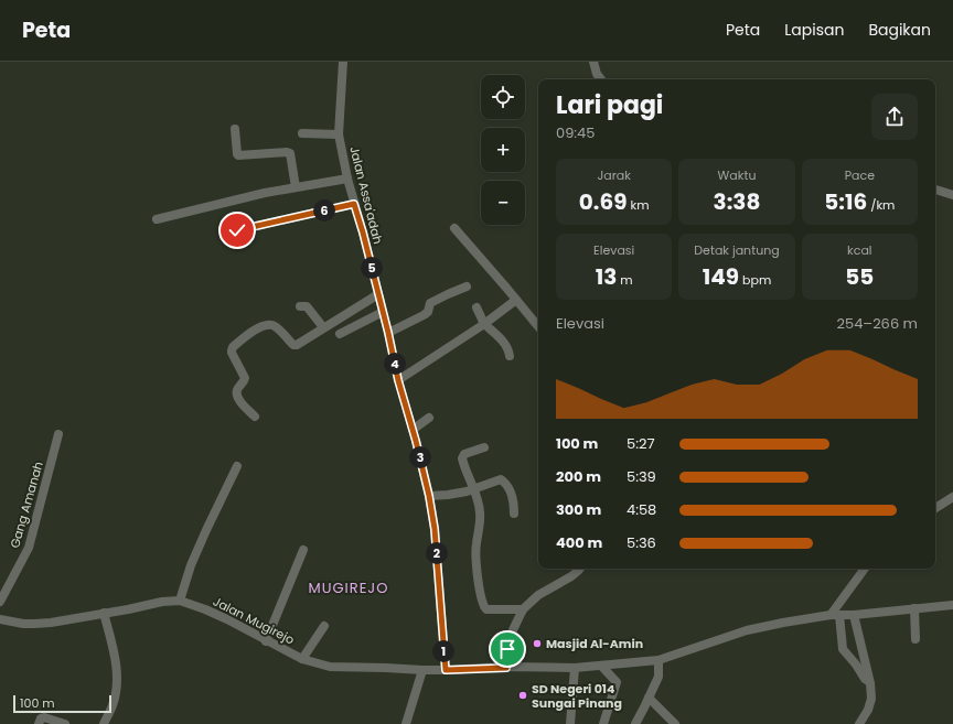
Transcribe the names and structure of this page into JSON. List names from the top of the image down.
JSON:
{
  "streets": {
    "street": ["Jalan Assa'adah", "Gang Amanah", "Jalan Mugirejo"]
  },
  "crossings": [
    ["Jalan Assa'adah", "Jalan Mugirejo"]
  ],
  "districts": ["MUGIREJO"],
  "places": ["Masjid Al-Amin", "SD Negeri 014 Sungai Pinang"],
  "scale_bar": "100 m",
  "page": {
    "header": "Peta",
    "nav": ["Peta", "Lapisan", "Bagikan"],
    "map_buttons": ["+", "−"],
    "heading": ["Lari pagi", "09:45"],
    "stats": [
      ["Jarak", "0.69 km"],
      ["Waktu", "3:38"],
      ["Pace", "5:16 /km"],
      ["Elevasi", "13 m"],
      ["Detak jantung", "149 bpm"],
      ["kcal", "55"]
    ],
    "pins": [
      "6",
      "5",
      "4",
      "3",
      "2",
      "1"
    ],
    "chart": ["Elevasi", "254–266 m"],
    "list": [
      {
        "name": "100 m",
        "note": "5:27"
      },
      {
        "name": "200 m",
        "note": "5:39"
      },
      {
        "name": "300 m",
        "note": "4:58"
      },
      {
        "name": "400 m",
        "note": "5:36"
      }
    ],
    "scale": "100 m"
  }
}
